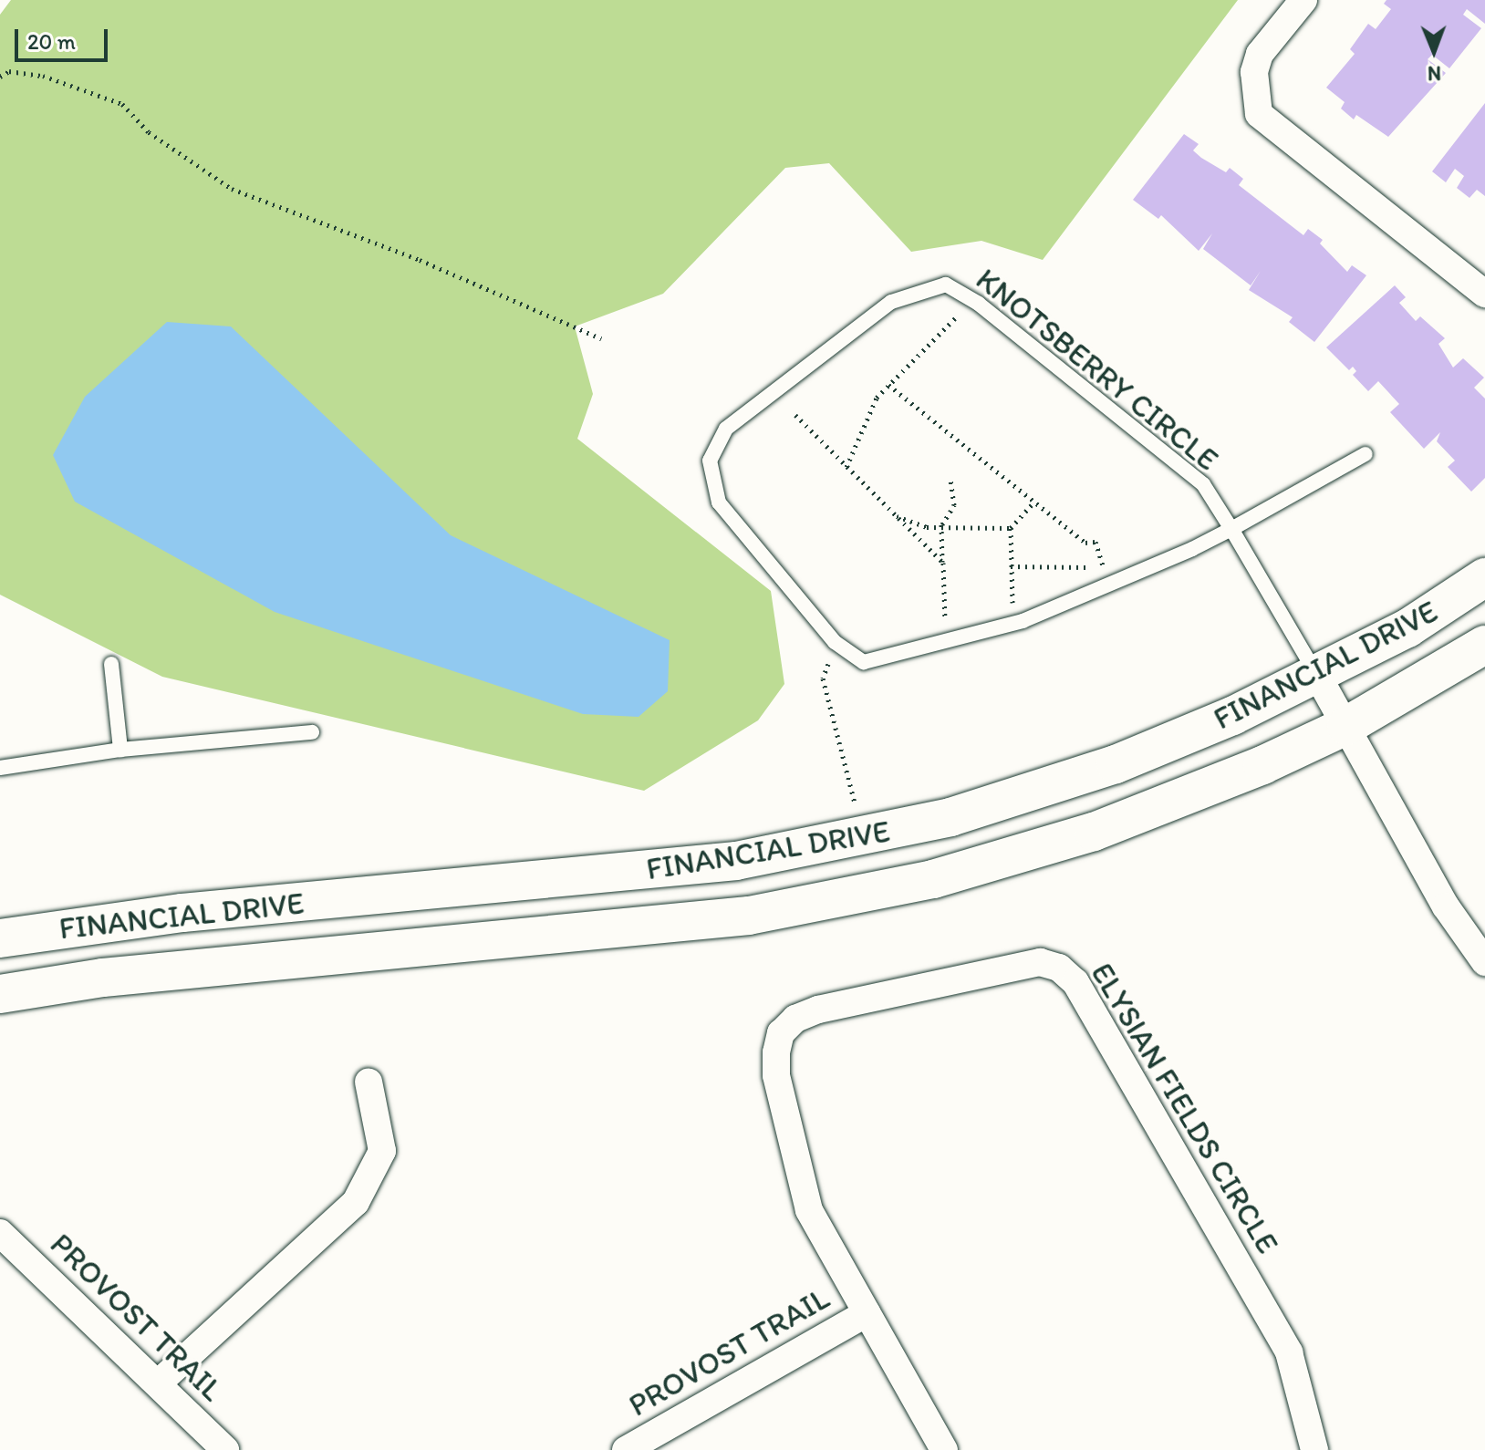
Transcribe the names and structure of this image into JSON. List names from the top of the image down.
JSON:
{
  "streets": {
    "street": ["FINANCIAL DRIVE", "ELYSIAN FIELDS CIRCLE", "PROVOST TRAIL"],
    "lane": ["KNOTSBERRY CIRCLE"]
  },
  "crossings": [
    ["KNOTSBERRY CIRCLE", "FINANCIAL DRIVE"],
    ["ELYSIAN FIELDS CIRCLE", "PROVOST TRAIL"]
  ],
  "scale_bar": "20 m",
  "north": "bottom"
}
